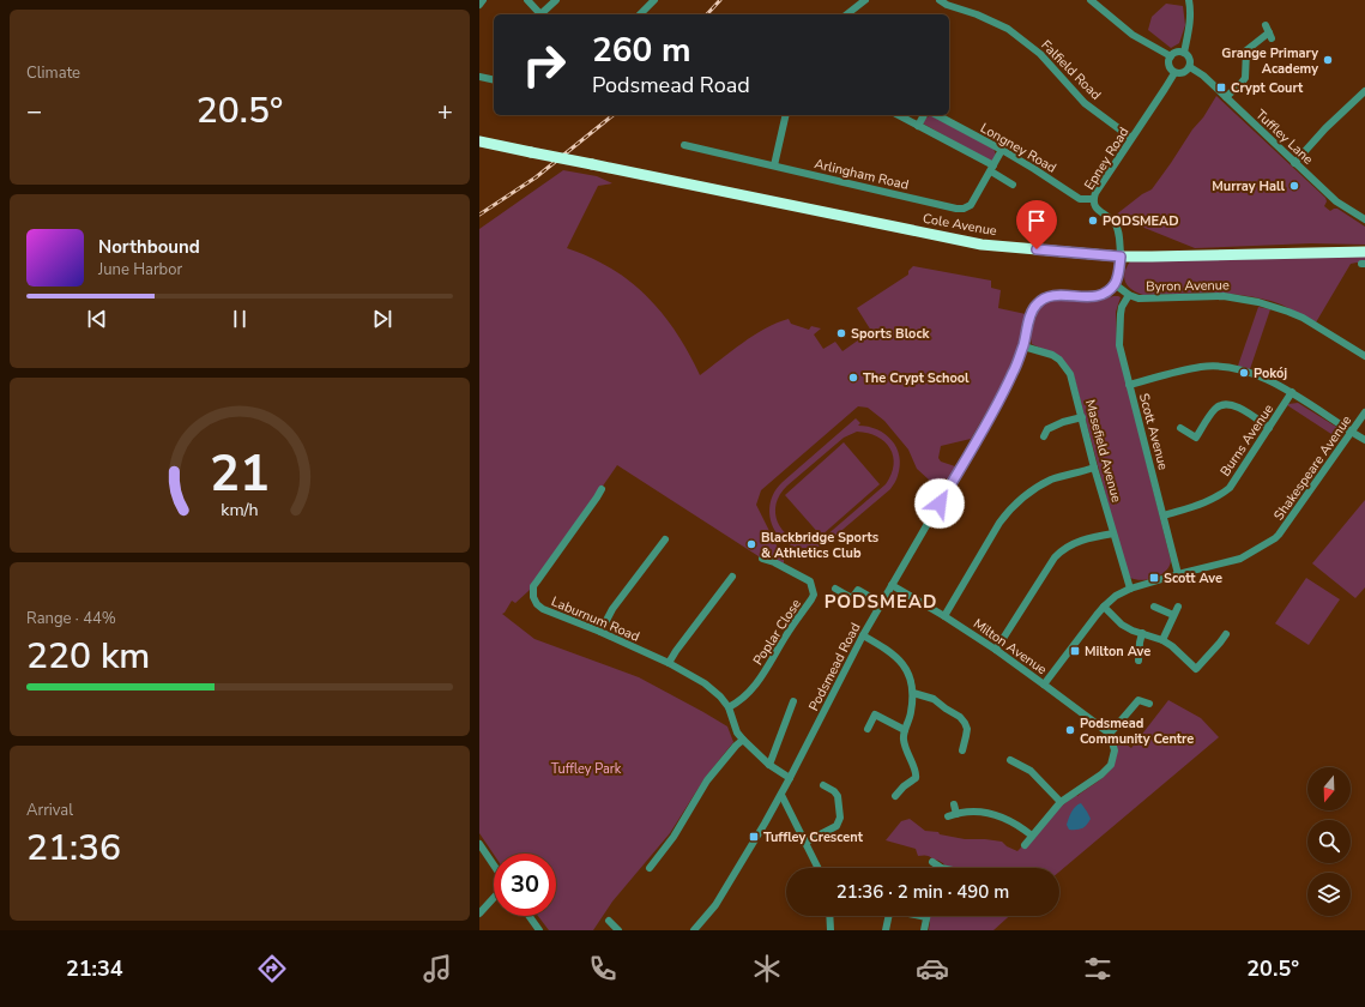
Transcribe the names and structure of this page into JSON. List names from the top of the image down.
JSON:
{
  "streets": {
    "highway": ["Cole Avenue"],
    "street": [
      "Falfield Road",
      "Tuffley Lane",
      "Longney Road",
      "Epney Road",
      "Arlingham Road",
      "Byron Avenue",
      "Scott Avenue",
      "Burns Avenue",
      "Masefield Avenue",
      "Shakespeare Avenue",
      "Laburnum Road",
      "Poplar Close",
      "Milton Avenue",
      "Podsmead Road"
    ]
  },
  "crossings": [
    ["Falfield Road", "Epney Road"],
    ["Tuffley Lane", "Epney Road"],
    ["Longney Road", "Epney Road"],
    ["Longney Road", "Arlingham Road"],
    ["Epney Road", "Cole Avenue"],
    ["Byron Avenue", "Scott Avenue"],
    ["Byron Avenue", "Podsmead Road"],
    ["Scott Avenue", "Burns Avenue"],
    ["Scott Avenue", "Shakespeare Avenue"],
    ["Masefield Avenue", "Shakespeare Avenue"],
    ["Masefield Avenue", "Podsmead Road"],
    ["Shakespeare Avenue", "Milton Avenue"],
    ["Laburnum Road", "Poplar Close"],
    ["Milton Avenue", "Podsmead Road"]
  ],
  "districts": ["PODSMEAD"],
  "parks": ["Tuffley Park"],
  "places": {
    "other": [
      "Grange Primary Academy",
      "Murray Hall",
      "PODSMEAD",
      "Sports Block",
      "Pokój",
      "The Crypt School",
      "Blackbridge Sports & Athletics Club",
      "Podsmead Community Centre"
    ],
    "transit": [
      "Crypt Court",
      "Scott Ave",
      "Milton Ave",
      "Tuffley Crescent"
    ]
  },
  "north": "bottom",
  "page": {
    "tile": [
      "Climate",
      ["Range · 44%", "220 km"],
      ["Arrival", "21:36"]
    ],
    "turn": ["260 m", "Podsmead Road"],
    "heat": ["−", "20.5°", "+"],
    "song": ["Northbound", "June Harbor"],
    "limit": "30",
    "trip": "21:36 · 2 min · 490 m",
    "tabs": ["21:34", "20.5°"],
    "gauge": ["21", "km/h"]
  }
}
